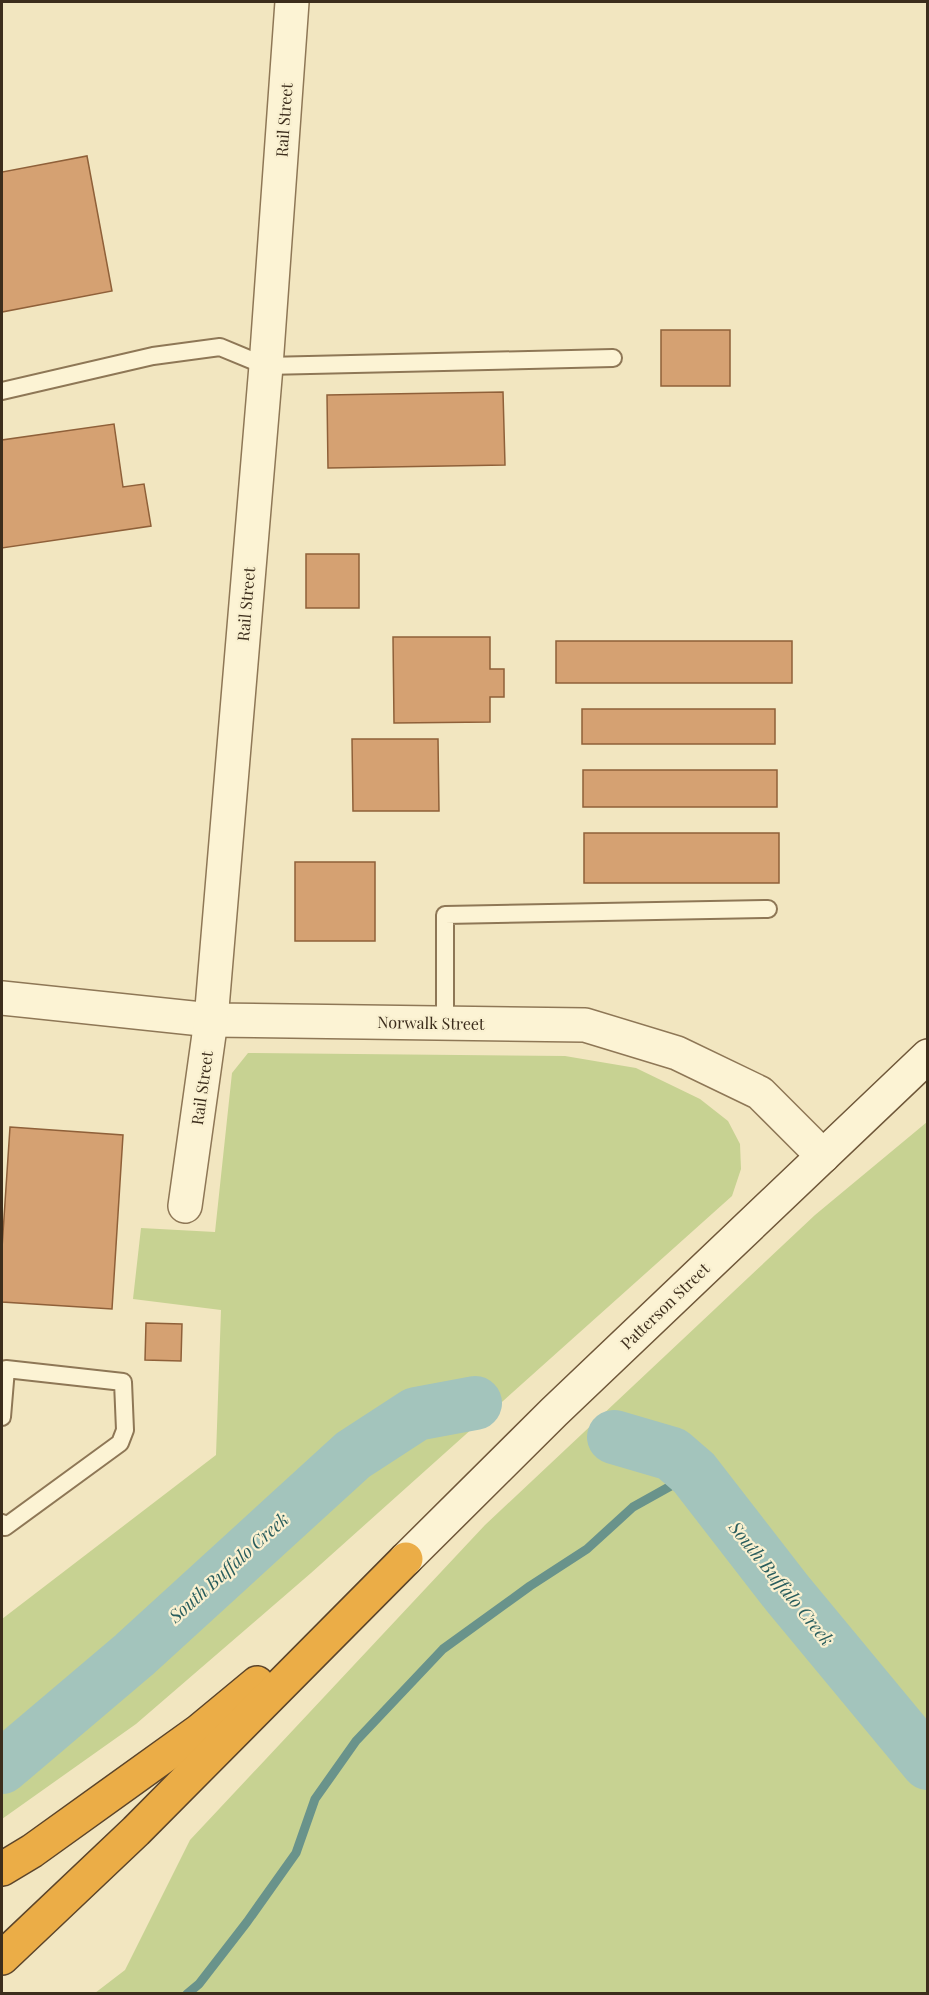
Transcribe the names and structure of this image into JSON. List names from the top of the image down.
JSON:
{
  "streets": {
    "street": ["Rail Street", "Norwalk Street", "Patterson Street"]
  },
  "crossings": [
    ["Rail Street", "Norwalk Street"],
    ["Norwalk Street", "Patterson Street"]
  ],
  "water": ["South Buffalo Creek"]
}
